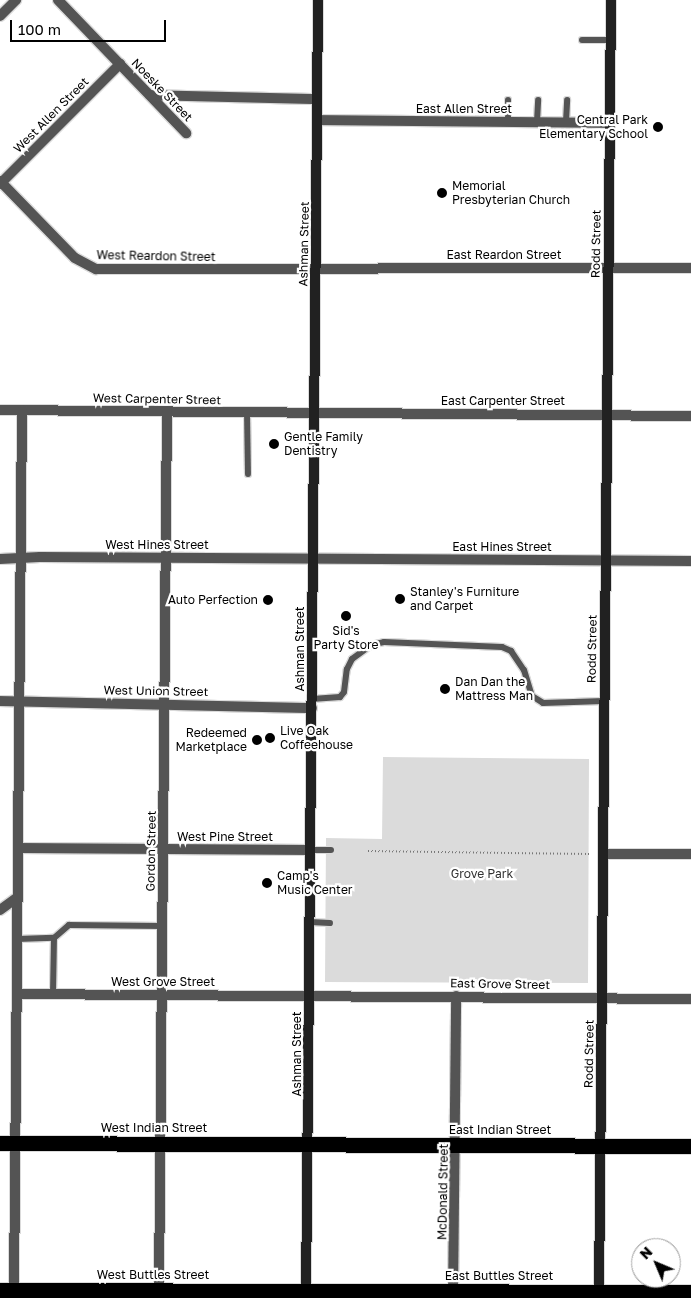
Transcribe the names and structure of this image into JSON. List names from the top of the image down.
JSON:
{
  "streets": {
    "highway": [
      "West Indian Street",
      "East Indian Street",
      "West Buttles Street",
      "East Buttles Street"
    ],
    "street": [
      "Noeske Street",
      "East Allen Street",
      "West Allen Street",
      "Ashman Street",
      "Rodd Street",
      "East Reardon Street",
      "West Reardon Street",
      "West Carpenter Street",
      "East Carpenter Street",
      "West Hines Street",
      "East Hines Street",
      "West Union Street",
      "West Pine Street",
      "Gordon Street",
      "West Grove Street",
      "East Grove Street",
      "McDonald Street"
    ]
  },
  "crossings": [
    ["Noeske Street", "West Allen Street"],
    ["East Allen Street", "Ashman Street"],
    ["East Allen Street", "Rodd Street"],
    ["West Allen Street", "West Reardon Street"],
    ["Ashman Street", "East Reardon Street"],
    ["Ashman Street", "West Reardon Street"],
    ["Ashman Street", "West Carpenter Street"],
    ["Ashman Street", "East Carpenter Street"],
    ["Ashman Street", "West Hines Street"],
    ["Ashman Street", "East Hines Street"],
    ["Ashman Street", "West Union Street"],
    ["Ashman Street", "West Pine Street"],
    ["Ashman Street", "West Grove Street"],
    ["Ashman Street", "East Grove Street"],
    ["Ashman Street", "West Indian Street"],
    ["Ashman Street", "East Indian Street"],
    ["Ashman Street", "West Buttles Street"],
    ["Ashman Street", "East Buttles Street"],
    ["Rodd Street", "East Reardon Street"],
    ["Rodd Street", "East Carpenter Street"],
    ["Rodd Street", "East Hines Street"],
    ["Rodd Street", "East Grove Street"],
    ["Rodd Street", "East Indian Street"],
    ["Rodd Street", "East Buttles Street"],
    ["East Reardon Street", "West Reardon Street"],
    ["West Carpenter Street", "East Carpenter Street"],
    ["West Carpenter Street", "Gordon Street"],
    ["West Hines Street", "East Hines Street"],
    ["West Hines Street", "Gordon Street"],
    ["West Union Street", "Gordon Street"],
    ["West Pine Street", "Gordon Street"],
    ["Gordon Street", "West Grove Street"],
    ["Gordon Street", "West Indian Street"],
    ["Gordon Street", "West Buttles Street"],
    ["West Grove Street", "East Grove Street"],
    ["East Grove Street", "McDonald Street"],
    ["West Indian Street", "East Indian Street"],
    ["East Indian Street", "McDonald Street"],
    ["McDonald Street", "East Buttles Street"],
    ["West Buttles Street", "East Buttles Street"]
  ],
  "parks": ["Grove Park"],
  "places": [
    "Central Park Elementary School",
    "Memorial Presbyterian Church",
    "Gentle Family Dentistry",
    "Stanley's Furniture and Carpet",
    "Auto Perfection",
    "Sid's Party Store",
    "Dan Dan the Mattress Man",
    "Live Oak Coffeehouse",
    "Redeemed Marketplace",
    "Camp's Music Center"
  ],
  "scale_bar": "100 m",
  "north": "top left"
}
